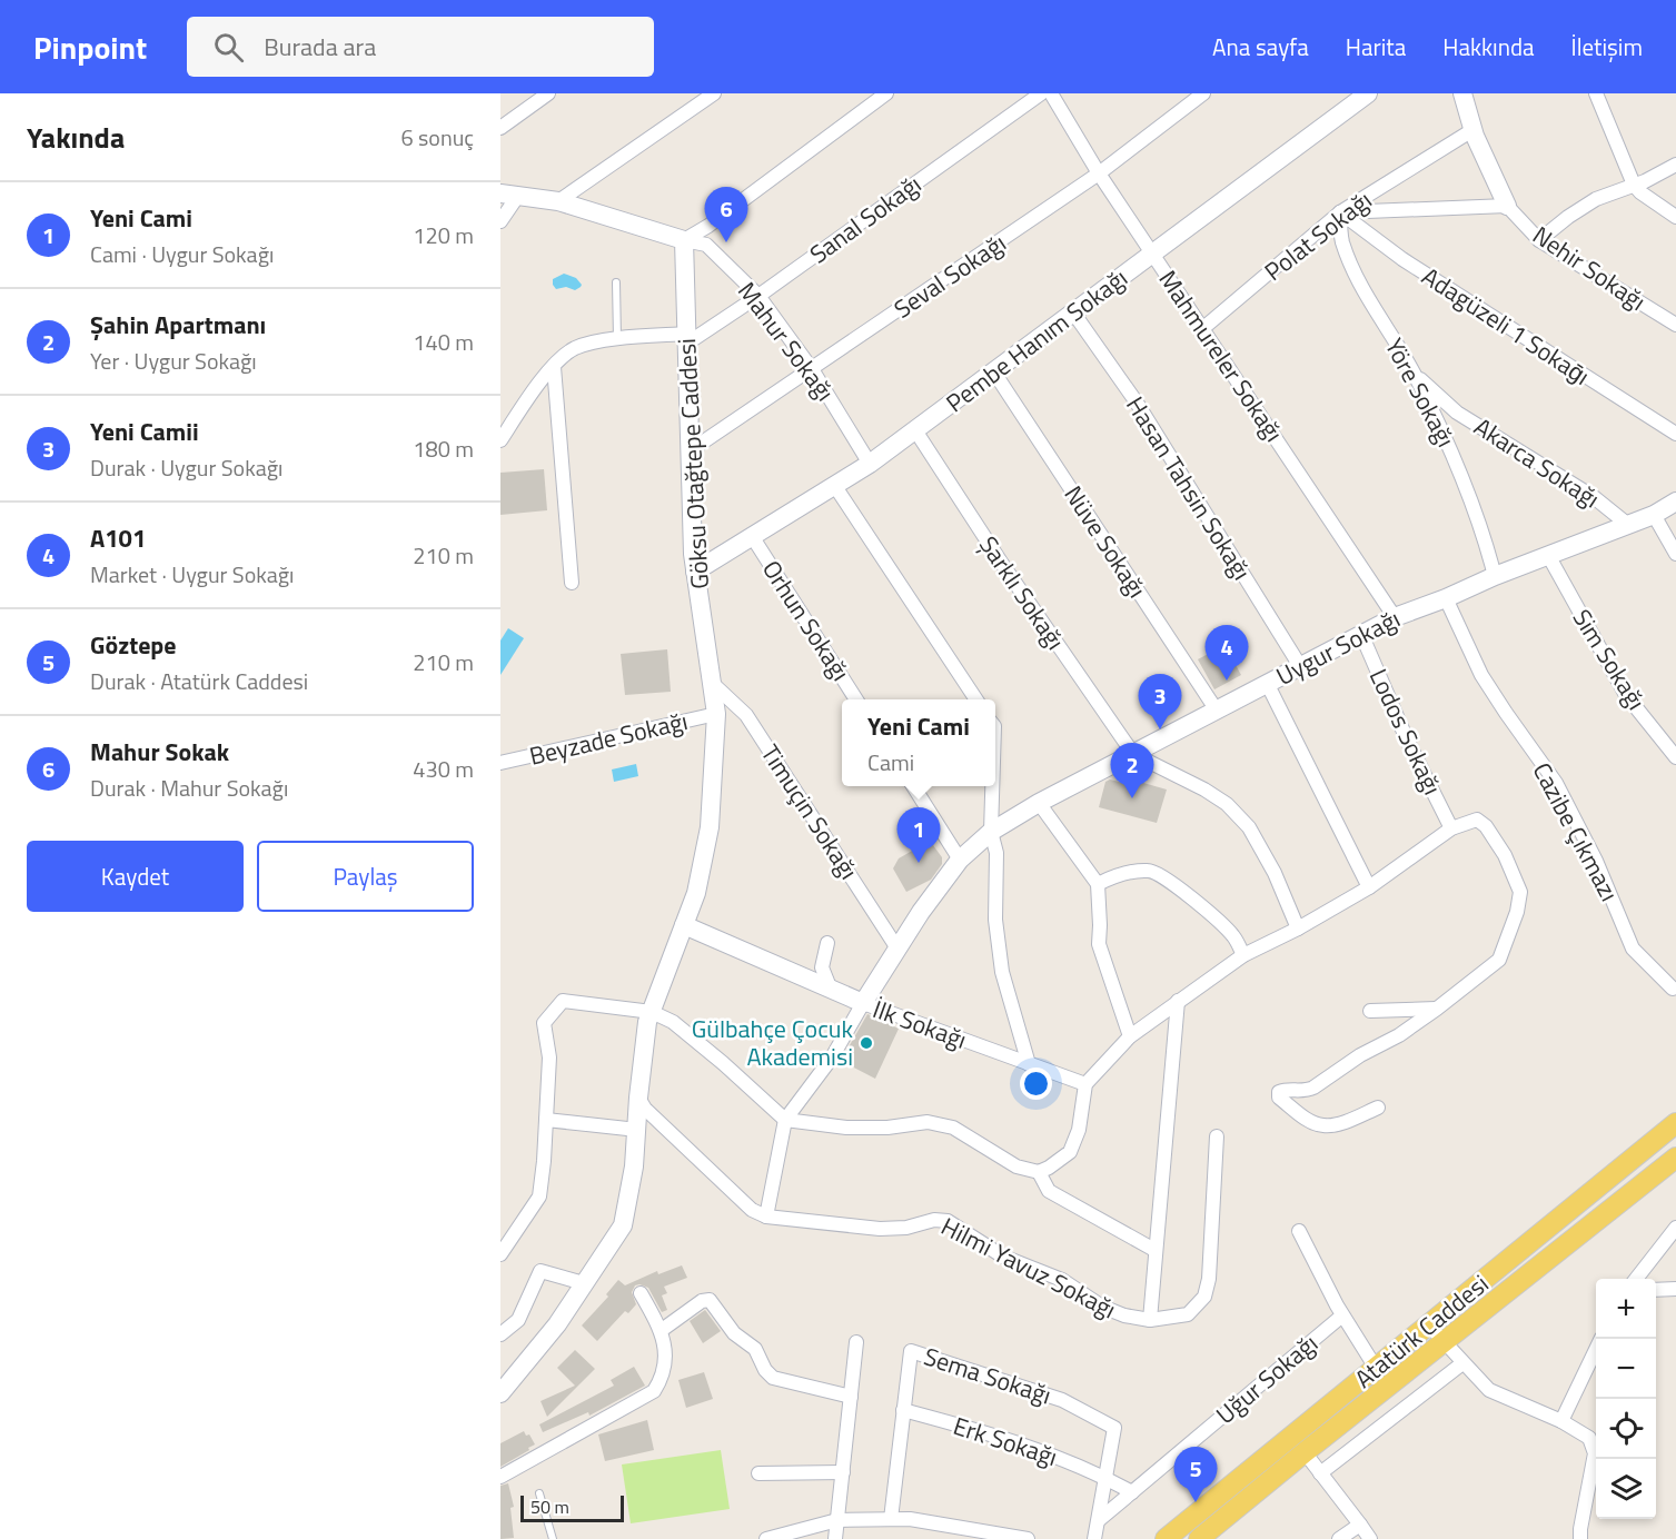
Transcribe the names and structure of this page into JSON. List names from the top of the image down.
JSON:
{
  "streets": {
    "main road": ["Atatürk Caddesi"],
    "street": [
      "Sanal Sokağı",
      "Polat Sokağı",
      "Nehir Sokağı",
      "Seval Sokağı",
      "Adagüzeli 1 Sokaḡı",
      "Pembe Hanım Sokağı",
      "Mahur Sokağı",
      "Mahmureler Sokağı",
      "Yöre Sokağı",
      "Akarca Sokağı",
      "Göksu Otağtepe Caddesi",
      "Hasan Tahsin Sokağı",
      "Nüve Sokağı",
      "Şarklı Sokağı",
      "Orhun Sokağı",
      "Uygur Sokağı",
      "Sim Sokağı",
      "Lodos Sokağı",
      "Beyzade Sokağı",
      "Timuçin Sokağı",
      "Cazibe Çıkmazı",
      "İlk Sokağı",
      "Hilmi Yavuz Sokağı",
      "Sema Sokağı",
      "Uğur Sokağı",
      "Erk Sokağı"
    ]
  },
  "crossings": [
    ["Sanal Sokağı", "Mahur Sokağı"],
    ["Sanal Sokağı", "Göksu Otağtepe Caddesi"],
    ["Polat Sokağı", "Adagüzeli 1 Sokaḡı"],
    ["Polat Sokağı", "Mahmureler Sokağı"],
    ["Polat Sokağı", "Yöre Sokağı"],
    ["Seval Sokağı", "Mahur Sokağı"],
    ["Seval Sokağı", "Mahmureler Sokağı"],
    ["Seval Sokağı", "Göksu Otağtepe Caddesi"],
    ["Adagüzeli 1 Sokaḡı", "Yöre Sokağı"],
    ["Pembe Hanım Sokağı", "Mahur Sokağı"],
    ["Pembe Hanım Sokağı", "Mahmureler Sokağı"],
    ["Pembe Hanım Sokağı", "Göksu Otağtepe Caddesi"],
    ["Pembe Hanım Sokağı", "Hasan Tahsin Sokağı"],
    ["Pembe Hanım Sokağı", "Nüve Sokağı"],
    ["Pembe Hanım Sokağı", "Şarklı Sokağı"],
    ["Pembe Hanım Sokağı", "Orhun Sokağı"],
    ["Mahur Sokağı", "Göksu Otağtepe Caddesi"],
    ["Mahmureler Sokağı", "Uygur Sokağı"],
    ["Yöre Sokağı", "Akarca Sokağı"],
    ["Yöre Sokağı", "Uygur Sokağı"],
    ["Akarca Sokağı", "Uygur Sokağı"],
    ["Göksu Otağtepe Caddesi", "Beyzade Sokağı"],
    ["Göksu Otağtepe Caddesi", "Timuçin Sokağı"],
    ["Göksu Otağtepe Caddesi", "İlk Sokağı"],
    ["Göksu Otağtepe Caddesi", "Hilmi Yavuz Sokağı"],
    ["Hasan Tahsin Sokağı", "Uygur Sokağı"],
    ["Nüve Sokağı", "Uygur Sokağı"],
    ["Şarklı Sokağı", "Uygur Sokağı"],
    ["Uygur Sokağı", "Sim Sokağı"],
    ["Uygur Sokağı", "Lodos Sokağı"],
    ["Uygur Sokağı", "Timuçin Sokağı"],
    ["Uygur Sokağı", "Cazibe Çıkmazı"],
    ["Uygur Sokağı", "İlk Sokağı"],
    ["Sema Sokağı", "Uğur Sokağı"],
    ["Sema Sokağı", "Erk Sokağı"],
    ["Uğur Sokağı", "Erk Sokağı"]
  ],
  "places": ["Gülbahçe Çocuk Akademisi"],
  "scale_bar": "50 m",
  "page": {
    "header": "Pinpoint",
    "search": "Burada ara",
    "nav": [
      "Ana sayfa",
      "Harita",
      "Hakkında",
      "İletişim"
    ],
    "heading": ["Yakında", "6 sonuç"],
    "list": [
      {
        "mark": "1",
        "name": "Yeni Cami",
        "note": "Cami · Uygur Sokağı",
        "value": "120 m"
      },
      {
        "mark": "2",
        "name": "Şahin Apartmanı",
        "note": "Yer · Uygur Sokağı",
        "value": "140 m"
      },
      {
        "mark": "3",
        "name": "Yeni Camii",
        "note": "Durak · Uygur Sokağı",
        "value": "180 m"
      },
      {
        "mark": "4",
        "name": "A101",
        "note": "Market · Uygur Sokağı",
        "value": "210 m"
      },
      {
        "mark": "5",
        "name": "Göztepe",
        "note": "Durak · Atatürk Caddesi",
        "value": "210 m"
      },
      {
        "mark": "6",
        "name": "Mahur Sokak",
        "note": "Durak · Mahur Sokağı",
        "value": "430 m"
      }
    ],
    "pins": [
      "6",
      "4",
      "3",
      "2",
      "1",
      "5"
    ],
    "popup": ["Yeni Cami", "Cami"],
    "buttons": ["Kaydet", "Paylaş"],
    "map_buttons": ["+", "−"],
    "scale": "50 m"
  }
}
